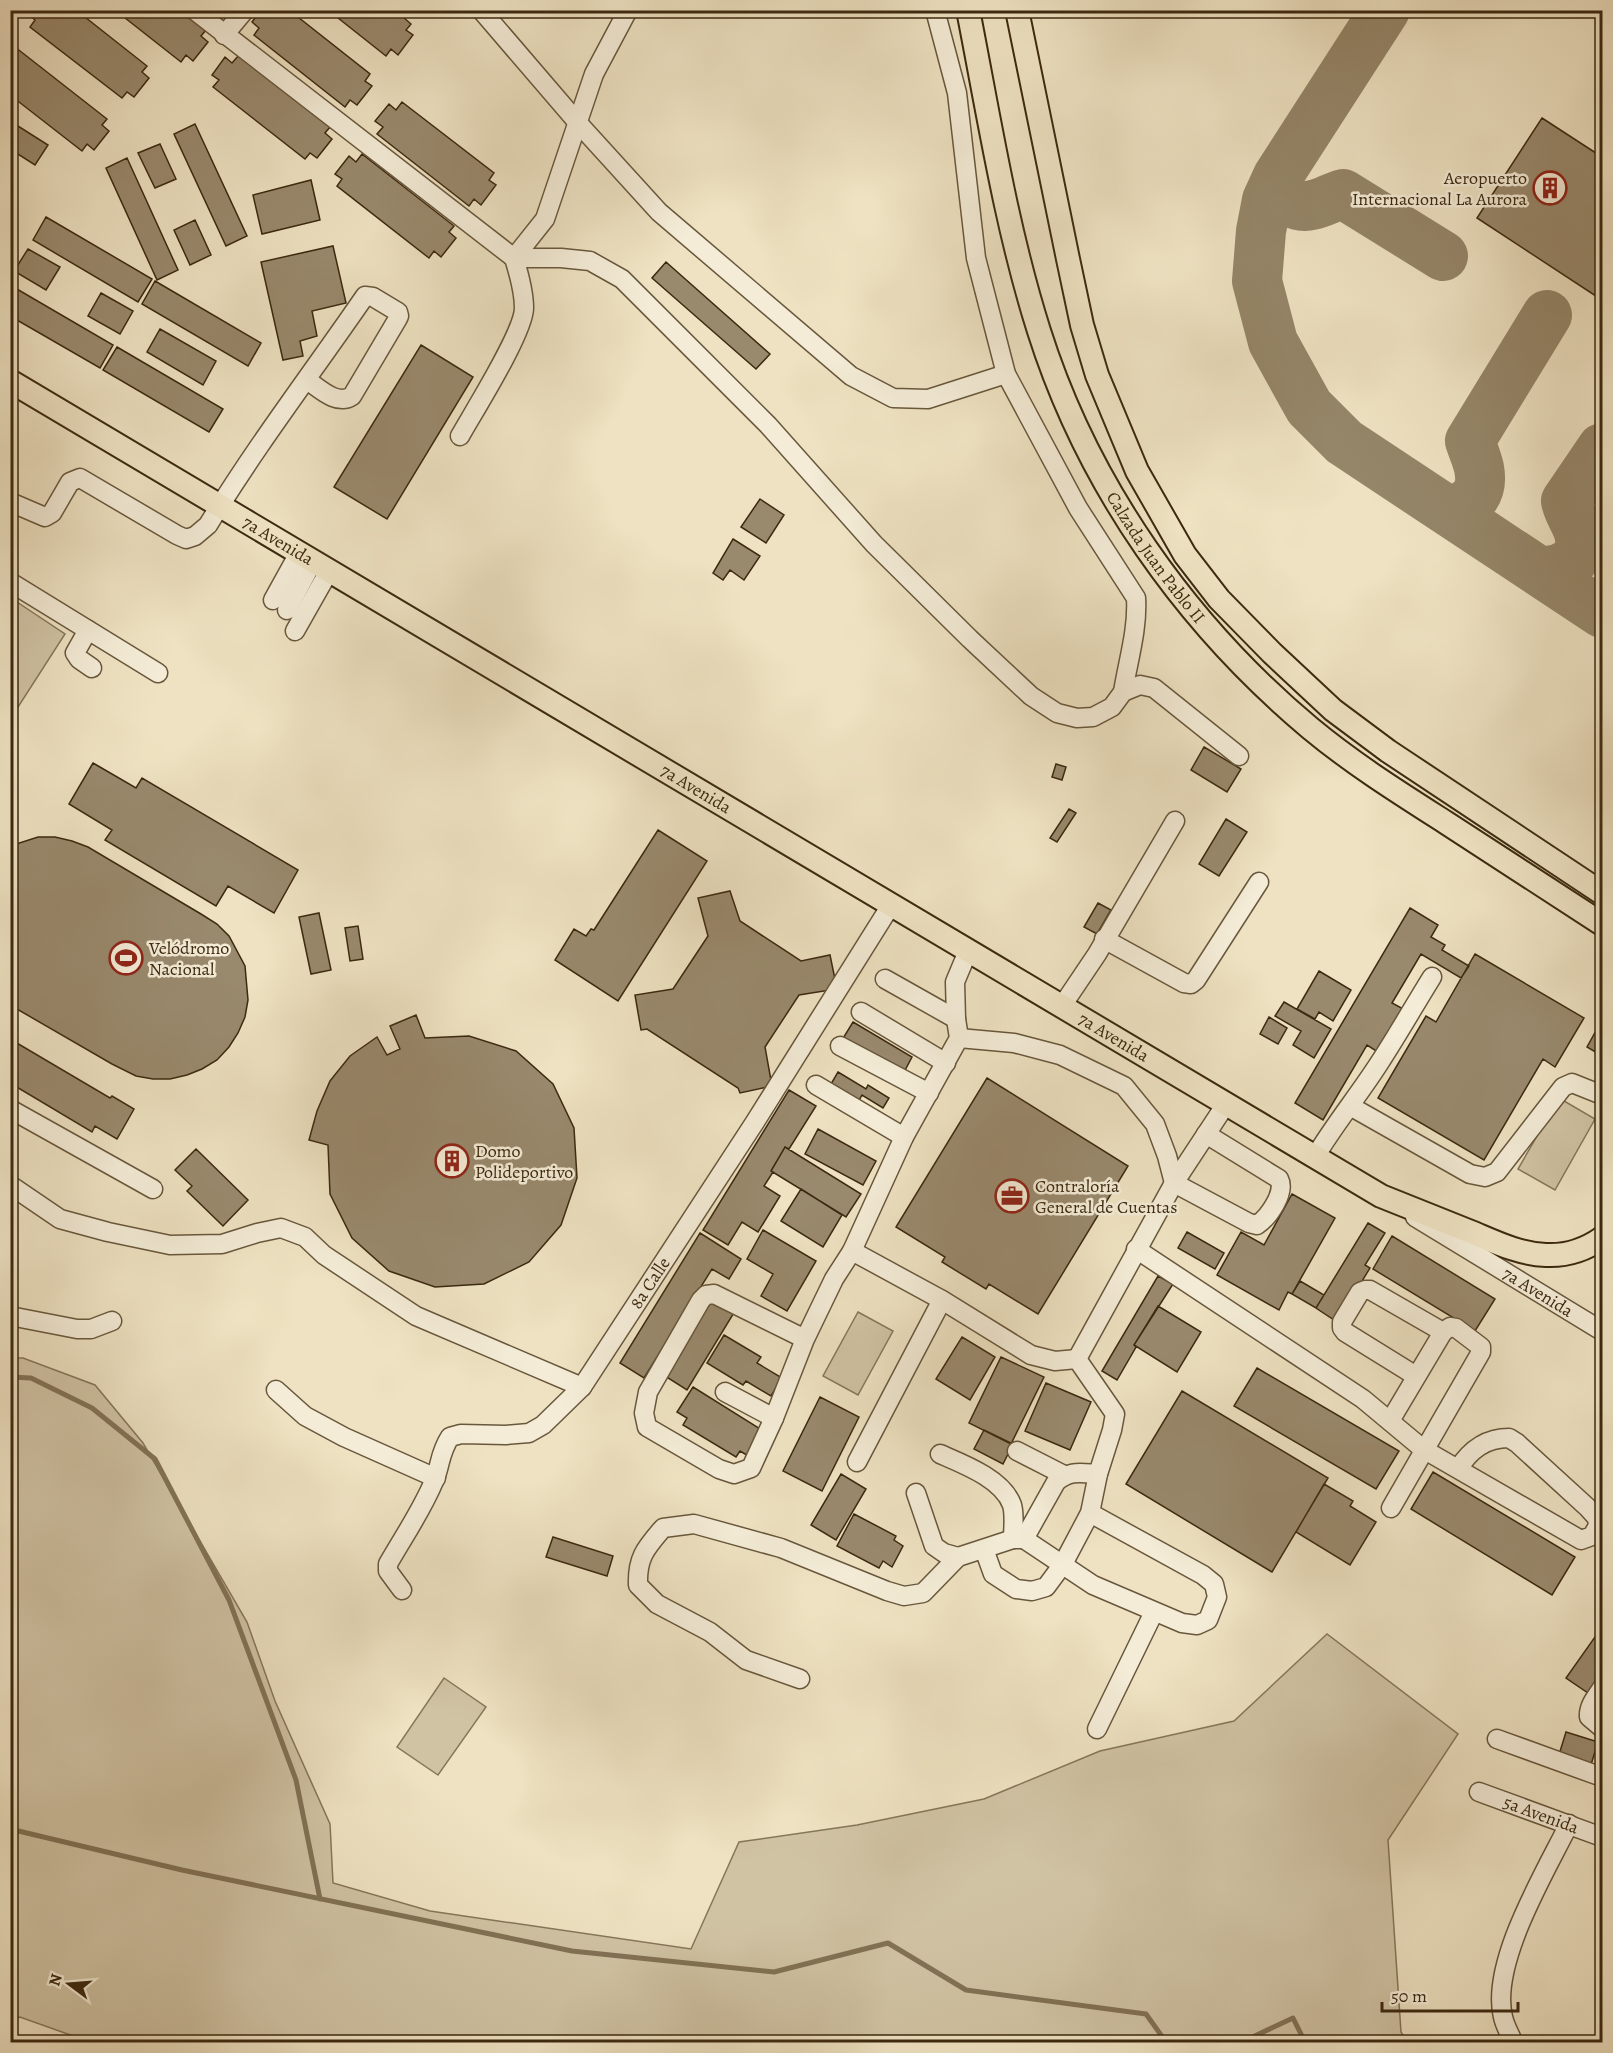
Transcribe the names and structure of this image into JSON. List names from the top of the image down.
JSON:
{
  "streets": {
    "main road": ["7a Avenida", "Calzada Juan Pablo II"],
    "street": ["8a Calle", "5a Avenida"]
  },
  "crossings": [
    ["7a Avenida", "8a Calle"]
  ],
  "places": {
    "building": ["Aeropuerto Internacional La Aurora", "Domo Polideportivo"],
    "sports": ["Velódromo Nacional"],
    "office": ["Contraloría General de Cuentas"]
  },
  "scale_bar": "50 m",
  "north": "left"
}
